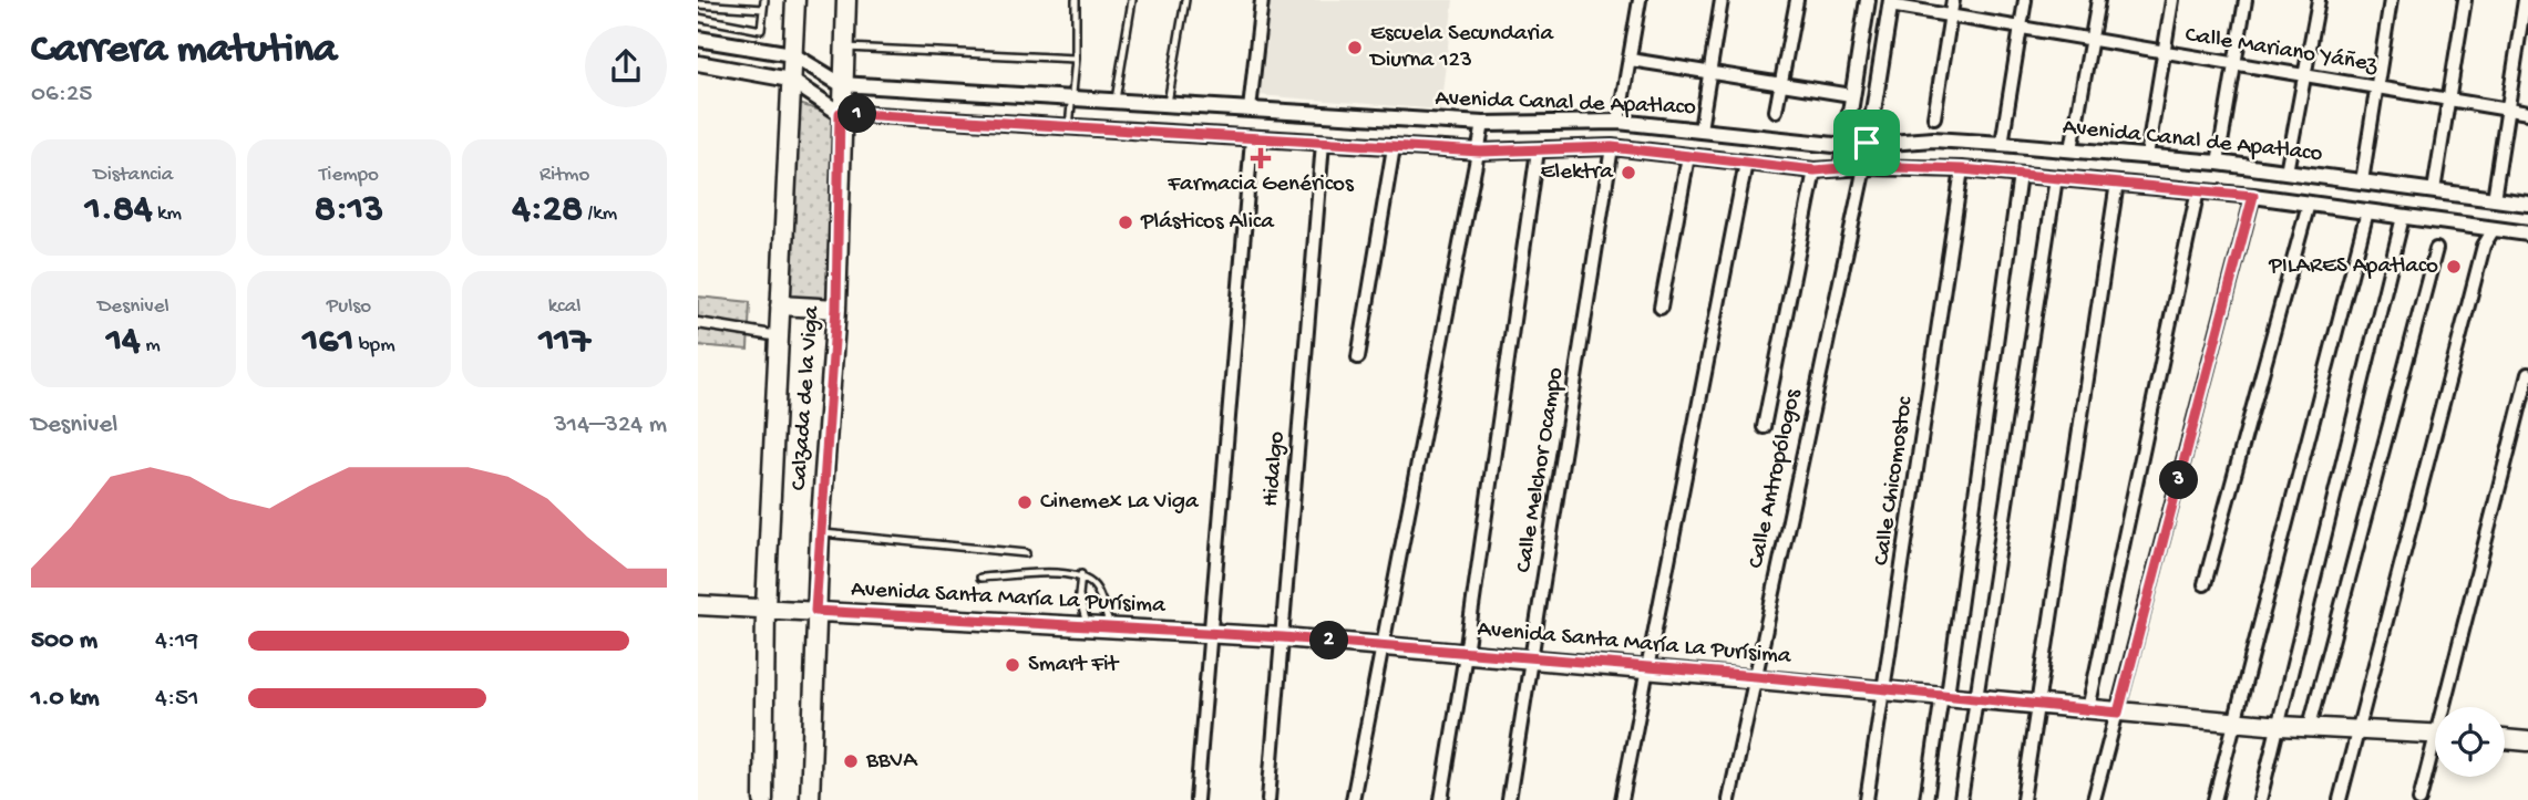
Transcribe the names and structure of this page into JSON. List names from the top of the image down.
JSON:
{
  "streets": {
    "main road": ["Calzada de la Viga", "Avenida Santa María La Purísima"],
    "street": [
      "Calle Mariano Yáñez",
      "Avenida Canal de Apatlaco",
      "Hidalgo",
      "Calle Melchor Ocampo",
      "Calle Antropólogos",
      "Calle Chicomostoc"
    ]
  },
  "crossings": [
    ["Avenida Canal de Apatlaco", "Calzada de la Viga"],
    ["Avenida Canal de Apatlaco", "Hidalgo"],
    ["Avenida Canal de Apatlaco", "Calle Melchor Ocampo"],
    ["Avenida Canal de Apatlaco", "Calle Antropólogos"],
    ["Avenida Canal de Apatlaco", "Calle Chicomostoc"],
    ["Calzada de la Viga", "Avenida Santa María La Purísima"],
    ["Hidalgo", "Avenida Santa María La Purísima"],
    ["Calle Melchor Ocampo", "Avenida Santa María La Purísima"],
    ["Calle Antropólogos", "Avenida Santa María La Purísima"],
    ["Calle Chicomostoc", "Avenida Santa María La Purísima"]
  ],
  "places": {
    "other": [
      "Escuela Secundaria Diurna 123",
      "Elektra",
      "Plásticos Alica",
      "PILARES Apatlaco",
      "Cinemex La Viga",
      "Smart Fit",
      "BBVA"
    ],
    "health": ["Farmacia Genéricos"]
  },
  "page": {
    "heading": ["Carrera matutina", "06:25"],
    "pins": ["1", "3", "2"],
    "stats": [
      ["Distancia", "1.84 km"],
      ["Tiempo", "8:13"],
      ["Ritmo", "4:28 /km"],
      ["Desnivel", "14 m"],
      ["Pulso", "161 bpm"],
      ["kcal", "117"]
    ],
    "chart": ["Desnivel", "314–324 m"],
    "list": [
      {
        "name": "500 m",
        "note": "4:19"
      },
      {
        "name": "1.0 km",
        "note": "4:51"
      }
    ]
  }
}
